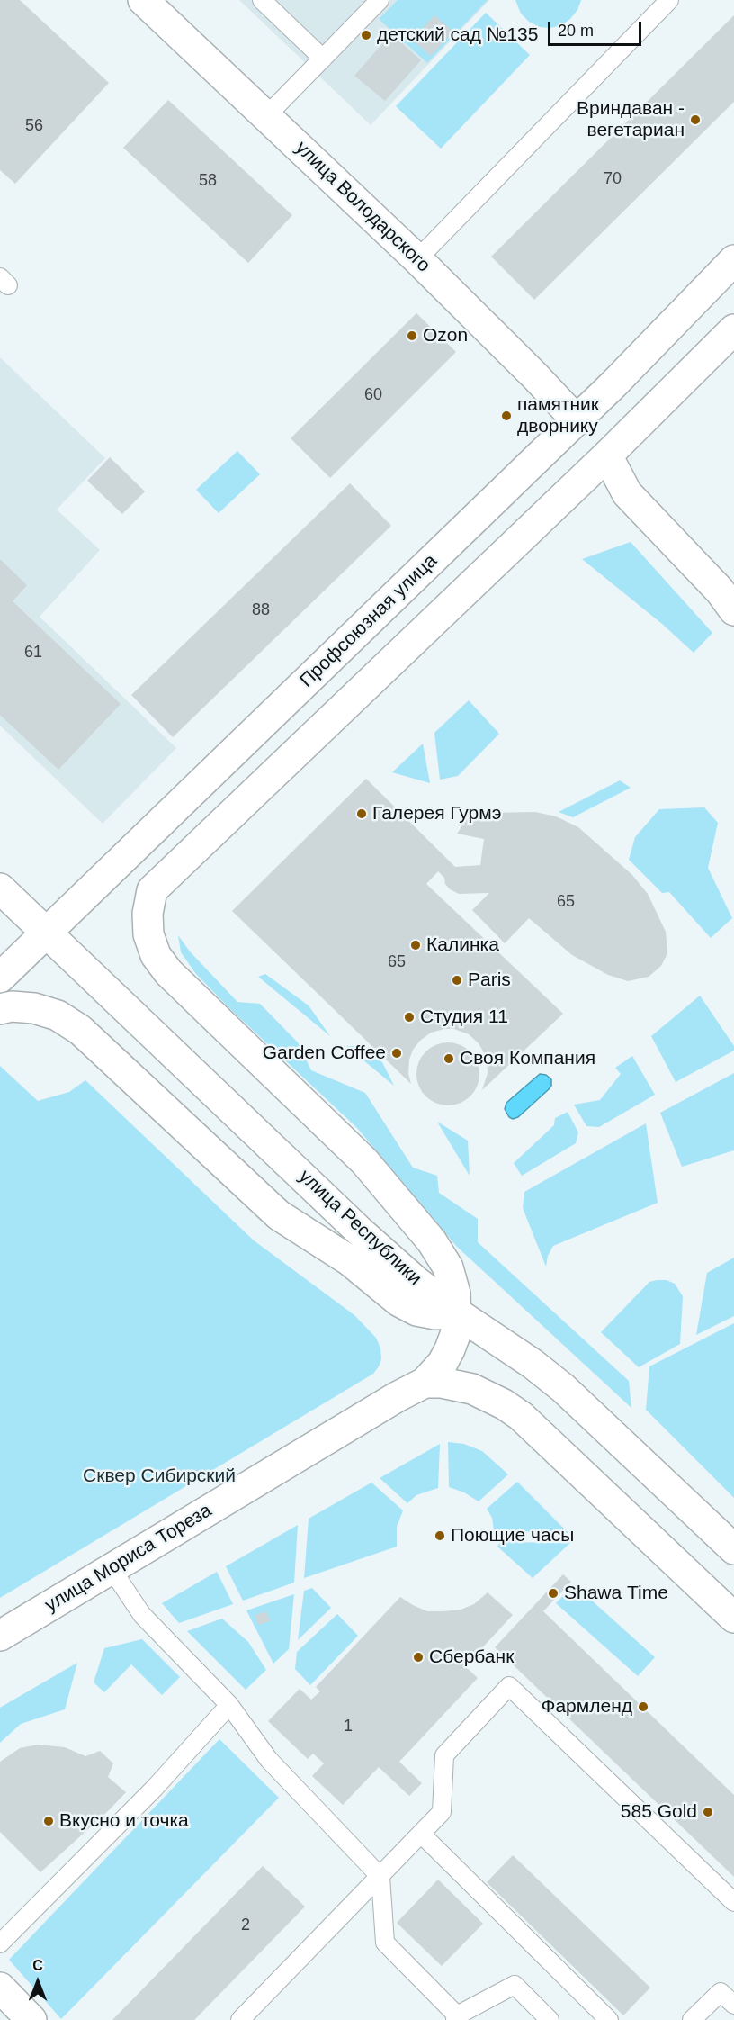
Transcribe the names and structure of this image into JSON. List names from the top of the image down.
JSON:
{
  "streets": {
    "main road": [
      "улица Володарского",
      "Профсоюзная улица",
      "улица Республики",
      "улица Мориса Тореза"
    ]
  },
  "crossings": [
    ["улица Володарского", "Профсоюзная улица"],
    ["Профсоюзная улица", "улица Республики"]
  ],
  "parks": ["Сквер Сибирский"],
  "places": [
    "детский сад №135",
    "Вриндаван - вегетариан",
    "Ozon",
    "памятник дворнику",
    "Галерея Гурмэ",
    "Калинка",
    "Paris",
    "Студия 11",
    "Garden Coffee",
    "Своя Компания",
    "Поющие часы",
    "Shawa Time",
    "Сбербанк",
    "Фармленд",
    "585 Gold",
    "Вкусно и точка"
  ],
  "house_numbers": [
    "56",
    "70",
    "58",
    "60",
    "88",
    "61",
    "65",
    "65",
    "1",
    "2"
  ],
  "scale_bar": "20 m",
  "north": "top"
}
